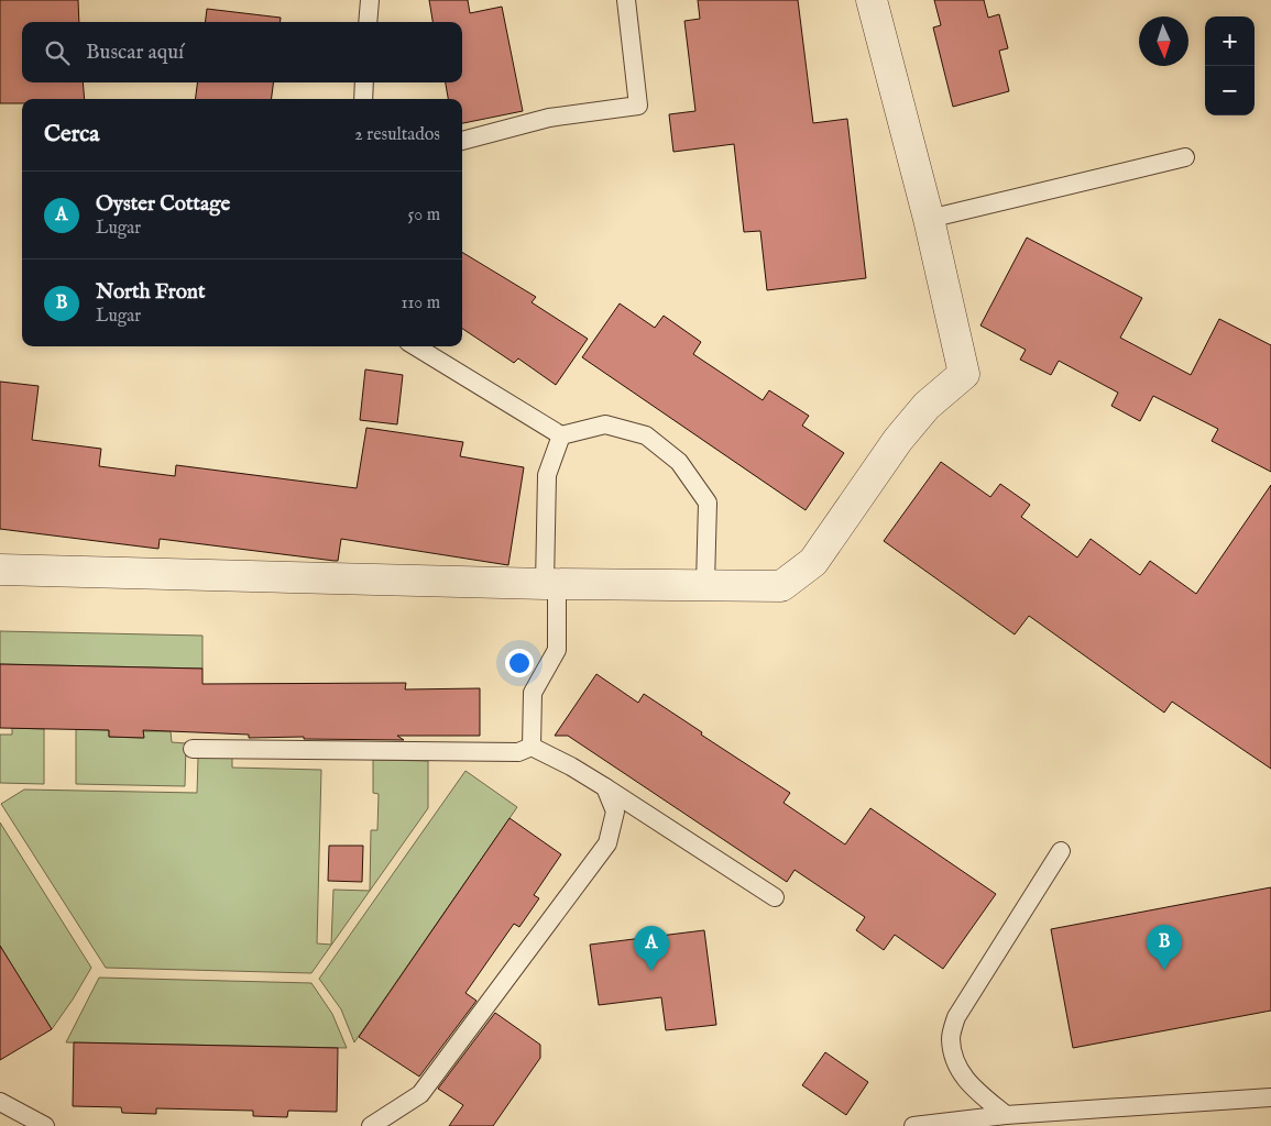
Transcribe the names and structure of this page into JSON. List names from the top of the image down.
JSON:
{
  "north": "bottom",
  "page": {
    "map_buttons": ["+", "−"],
    "search": "Buscar aquí",
    "heading": ["Cerca", "2 resultados"],
    "list": [
      {
        "mark": "A",
        "name": "Oyster Cottage",
        "note": "Lugar",
        "value": "50 m"
      },
      {
        "mark": "B",
        "name": "North Front",
        "note": "Lugar",
        "value": "110 m"
      }
    ],
    "pins": ["B", "A"]
  }
}
